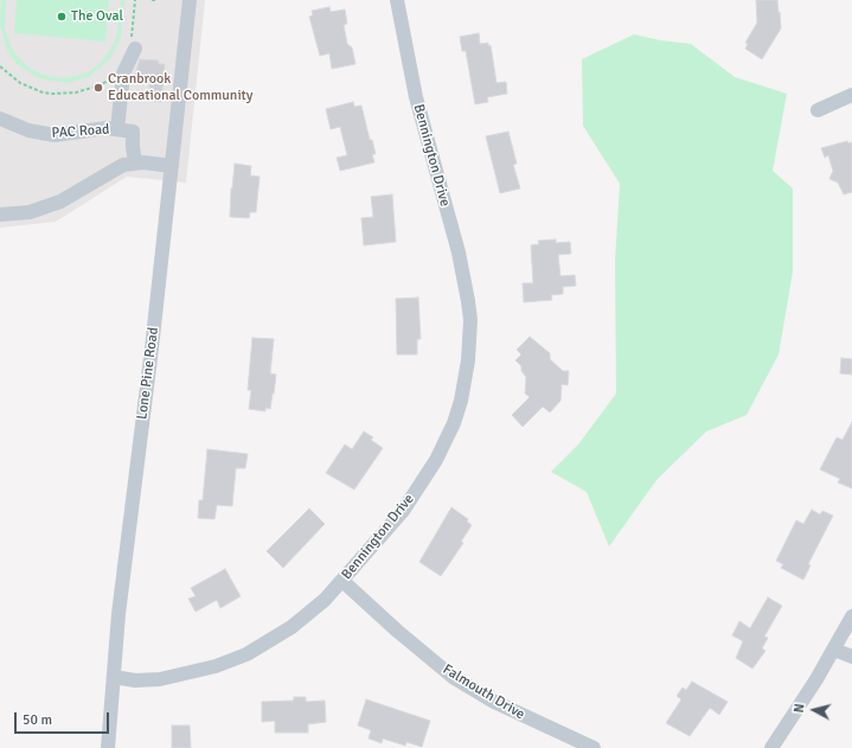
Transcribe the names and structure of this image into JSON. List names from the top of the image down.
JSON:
{
  "streets": {
    "street": [
      "PAC Road",
      "Bennington Drive",
      "Lone Pine Road",
      "Falmouth Drive"
    ]
  },
  "crossings": [
    ["Bennington Drive", "Lone Pine Road"],
    ["Bennington Drive", "Falmouth Drive"]
  ],
  "places": ["The Oval", "Cranbrook Educational Community"],
  "scale_bar": "50 m",
  "north": "left"
}
